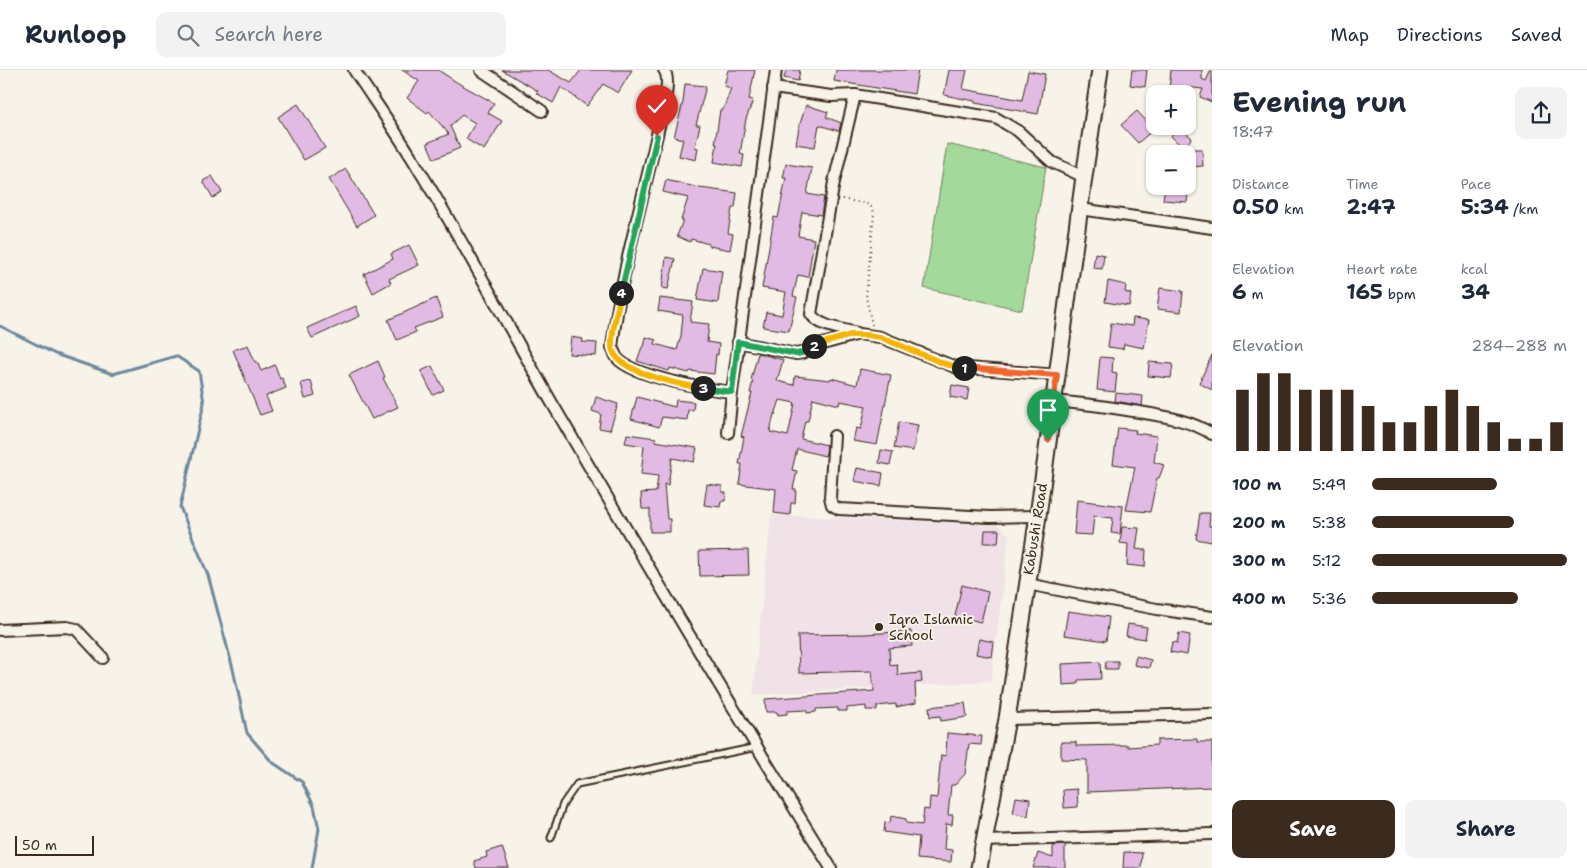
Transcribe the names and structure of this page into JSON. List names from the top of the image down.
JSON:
{
  "streets": {
    "main road": ["Kabushi Road"]
  },
  "places": ["Iqra Islamic School"],
  "scale_bar": "50 m",
  "page": {
    "header": "Runloop",
    "search": "Search here",
    "nav": ["Map", "Directions", "Saved"],
    "heading": ["Evening run", "18:47"],
    "map_buttons": ["+", "−"],
    "stats": [
      ["Distance", "0.50 km"],
      ["Time", "2:47"],
      ["Pace", "5:34 /km"],
      ["Elevation", "6 m"],
      ["Heart rate", "165 bpm"],
      ["kcal", "34"]
    ],
    "pins": [
      "4",
      "2",
      "1",
      "3"
    ],
    "chart": ["Elevation", "284–288 m"],
    "list": [
      {
        "name": "100 m",
        "note": "5:49"
      },
      {
        "name": "200 m",
        "note": "5:38"
      },
      {
        "name": "300 m",
        "note": "5:12"
      },
      {
        "name": "400 m",
        "note": "5:36"
      }
    ],
    "buttons": ["Save", "Share"],
    "scale": "50 m"
  }
}
